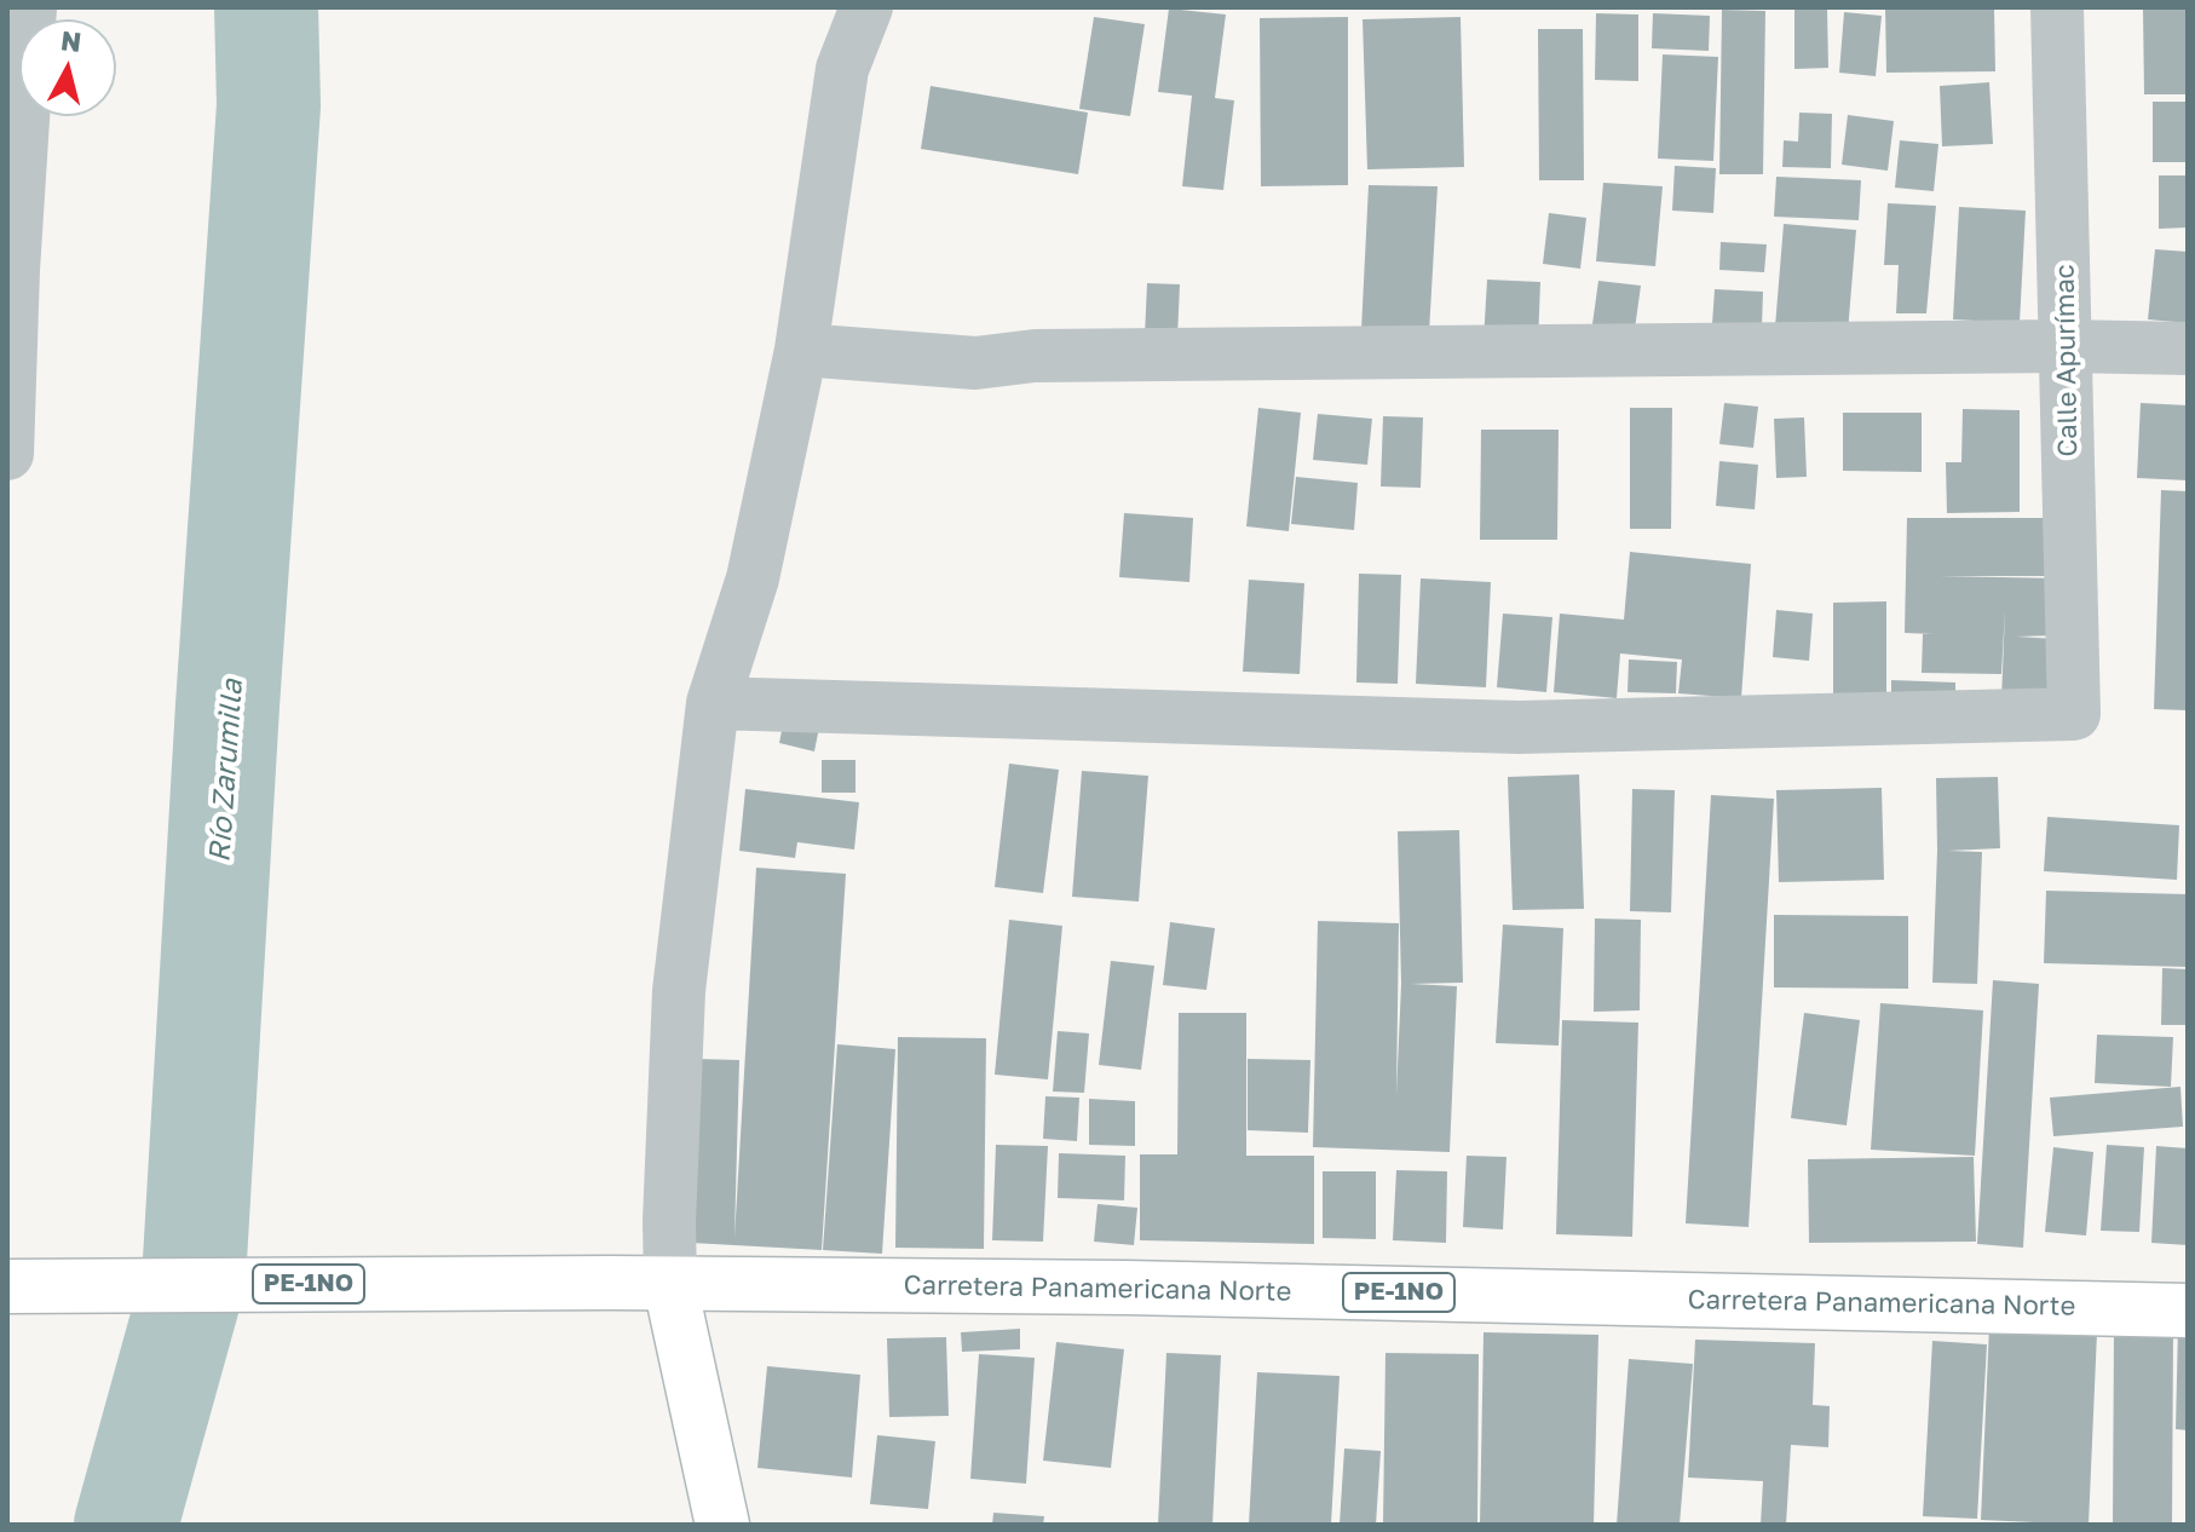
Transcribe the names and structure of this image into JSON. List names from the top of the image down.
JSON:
{
  "streets": {
    "main road": ["PE-1NO", "Carretera Panamericana Norte"],
    "street": ["Calle Apurímac"]
  },
  "water": ["Río Zarumilla"],
  "north": "top"
}
